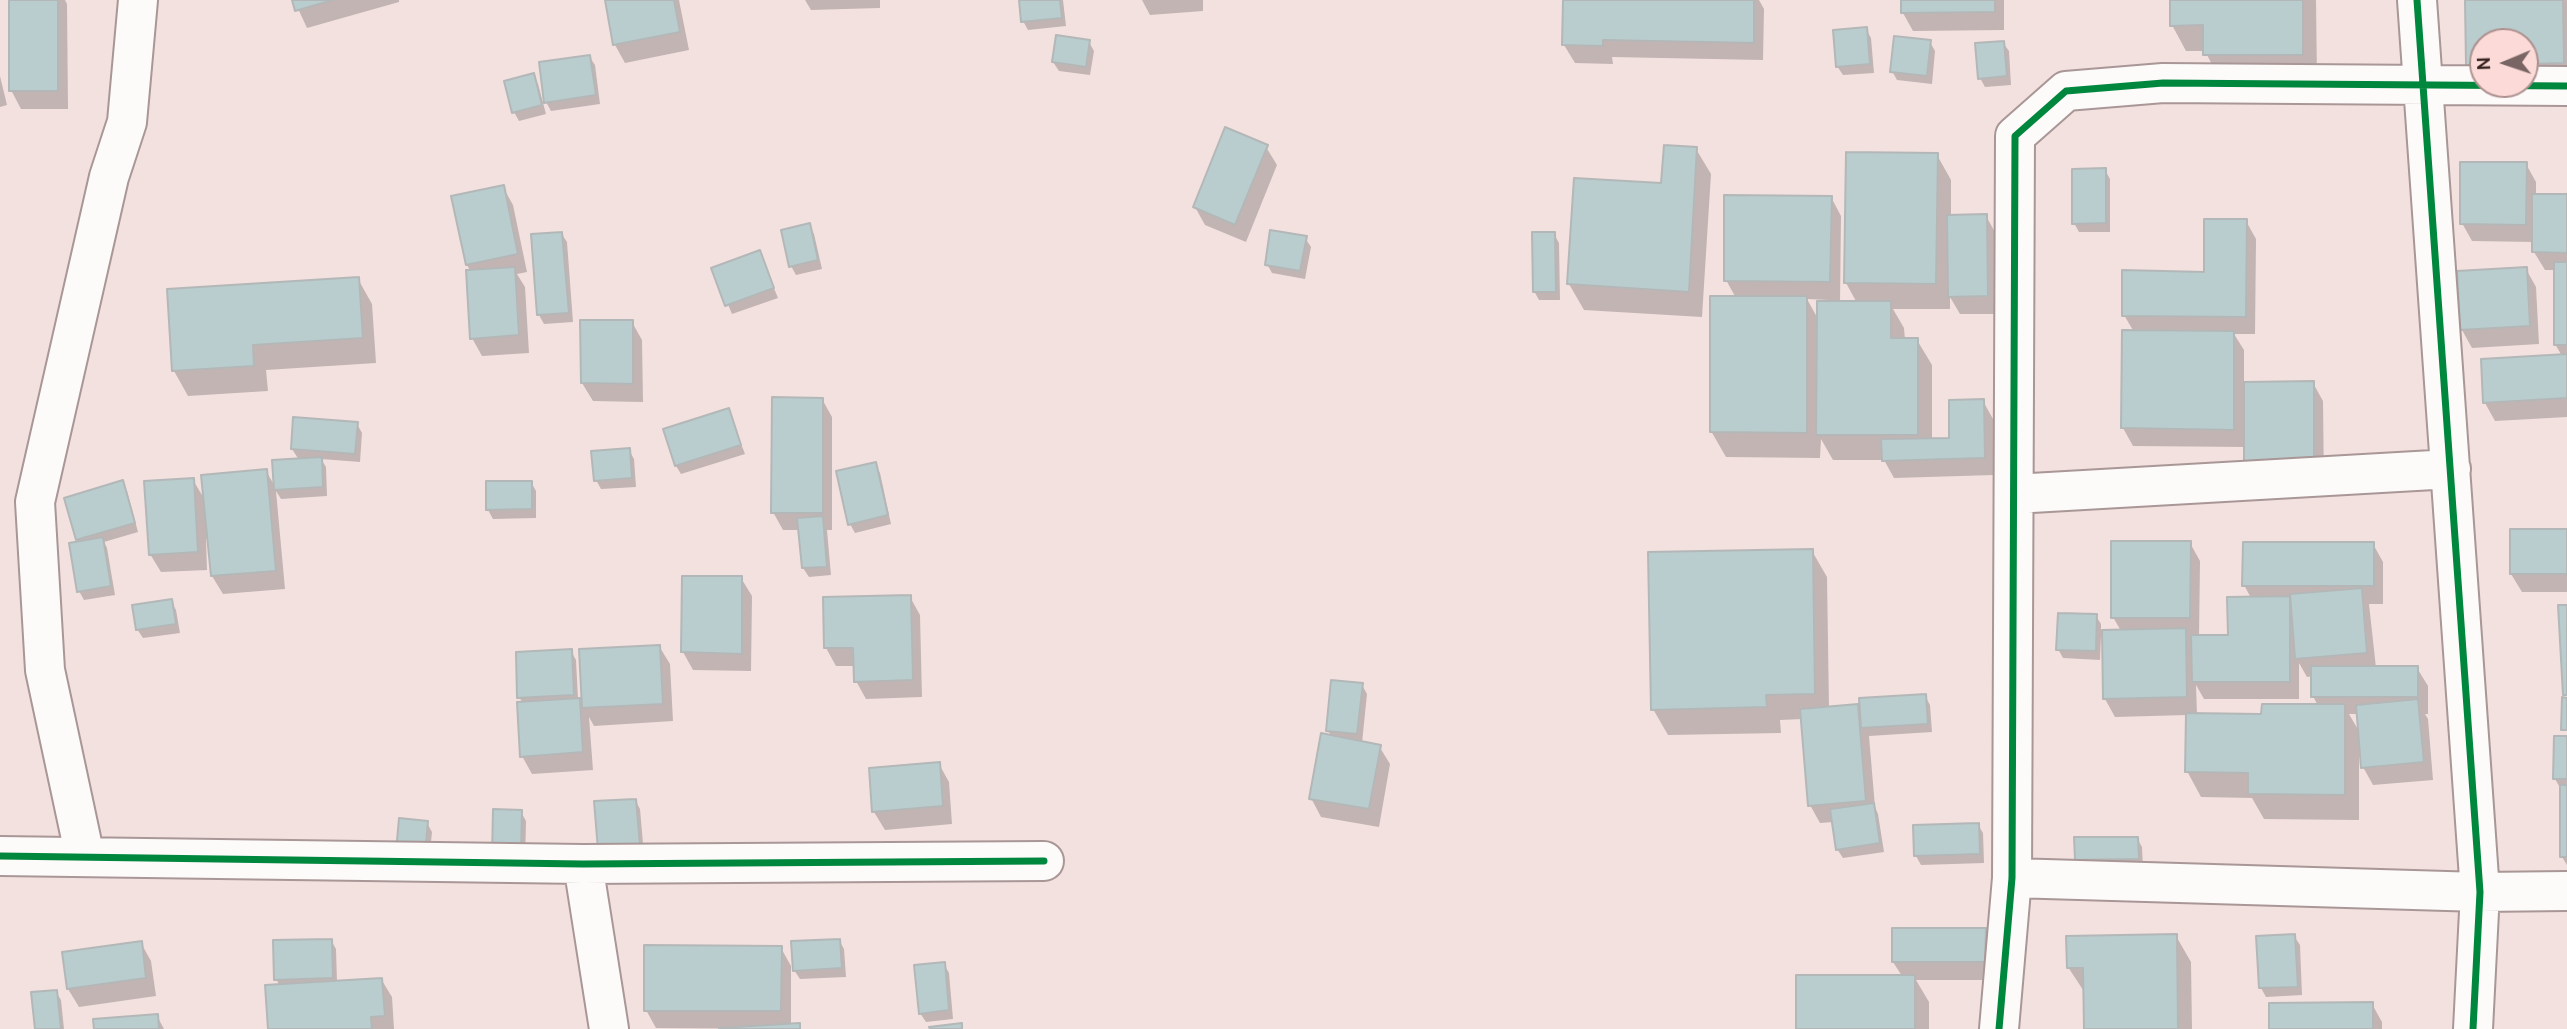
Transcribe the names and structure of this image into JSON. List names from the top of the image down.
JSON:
{
  "north": "left"
}
